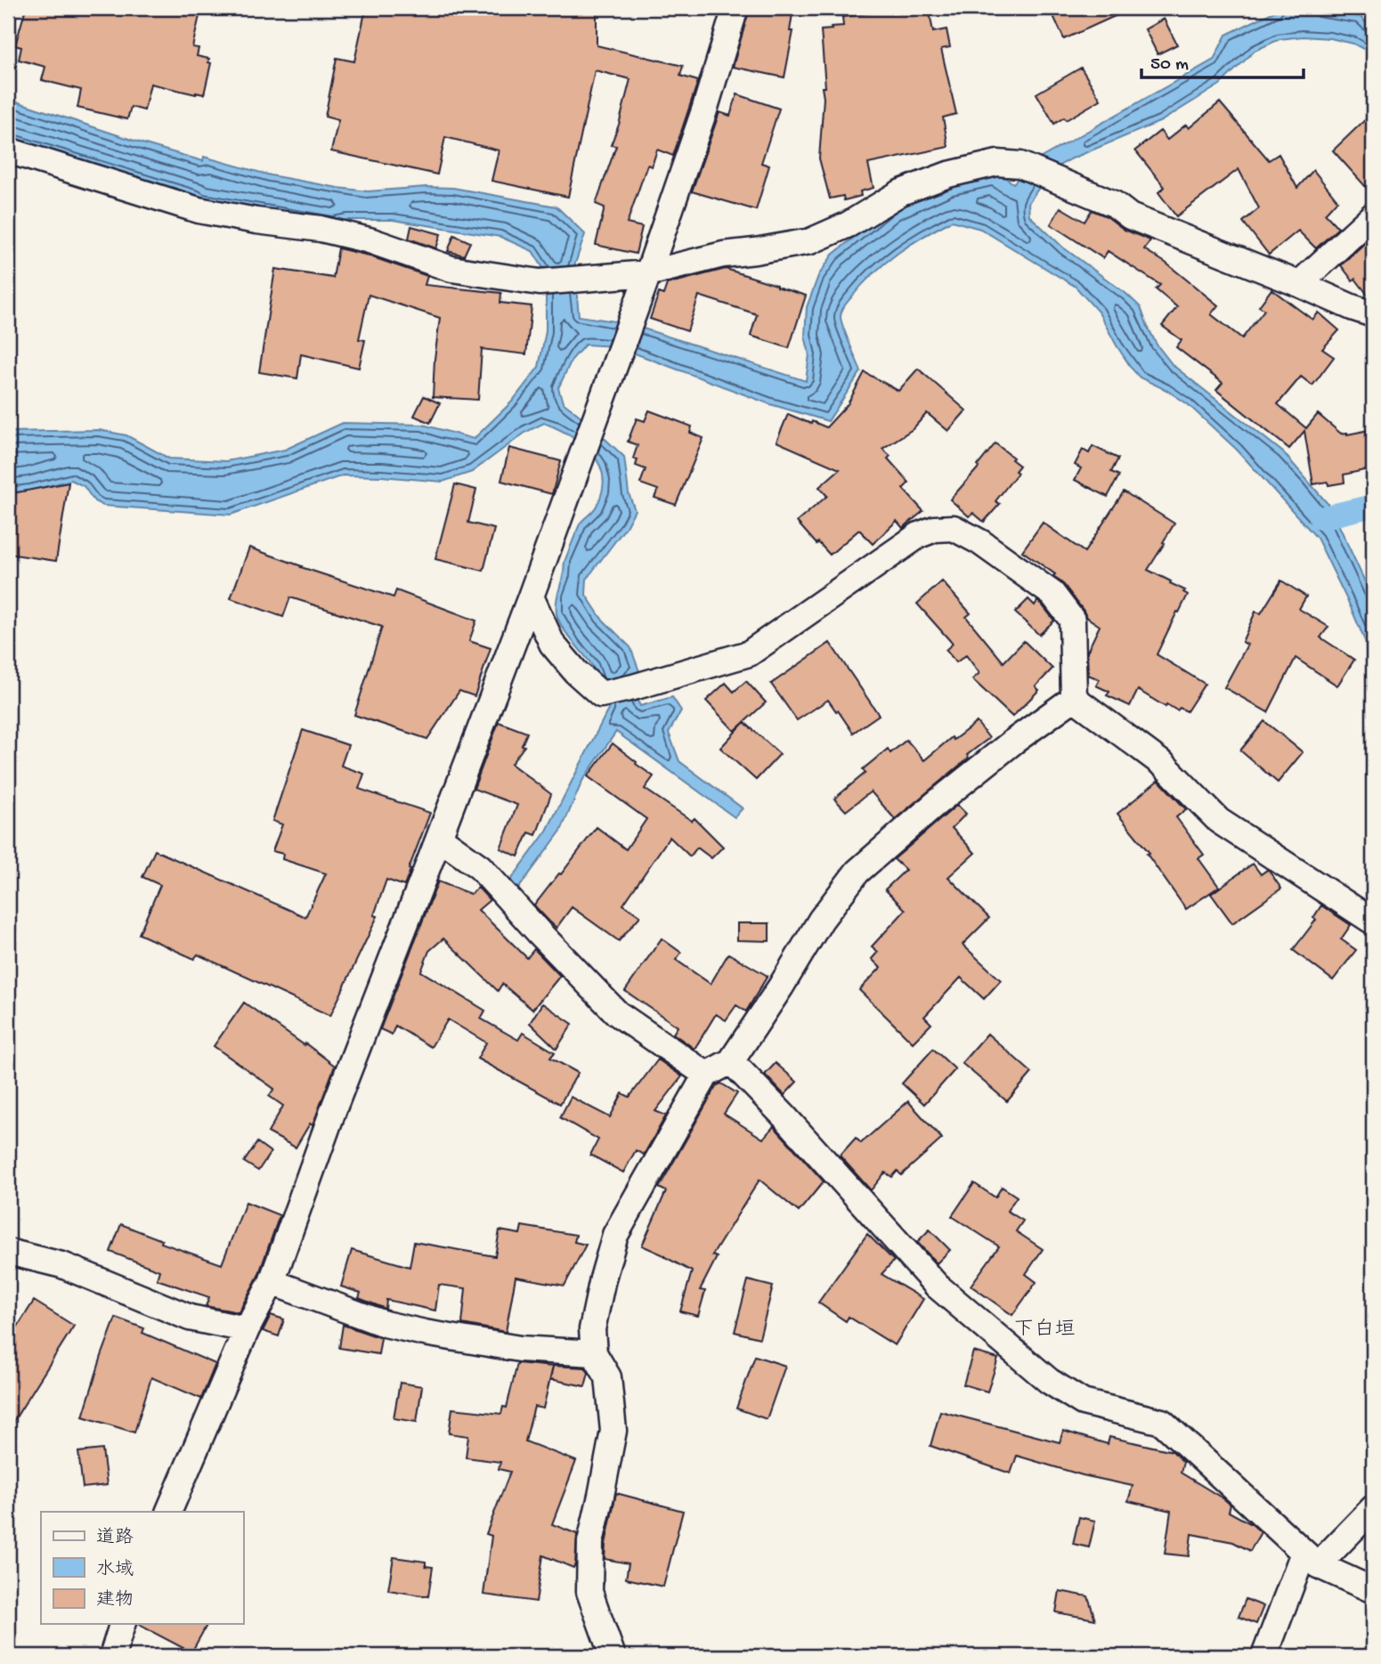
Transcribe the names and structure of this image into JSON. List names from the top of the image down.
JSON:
{
  "districts": ["下白垣"],
  "legend": ["道路", "水域", "建物"],
  "scale_bar": "50 m"
}
